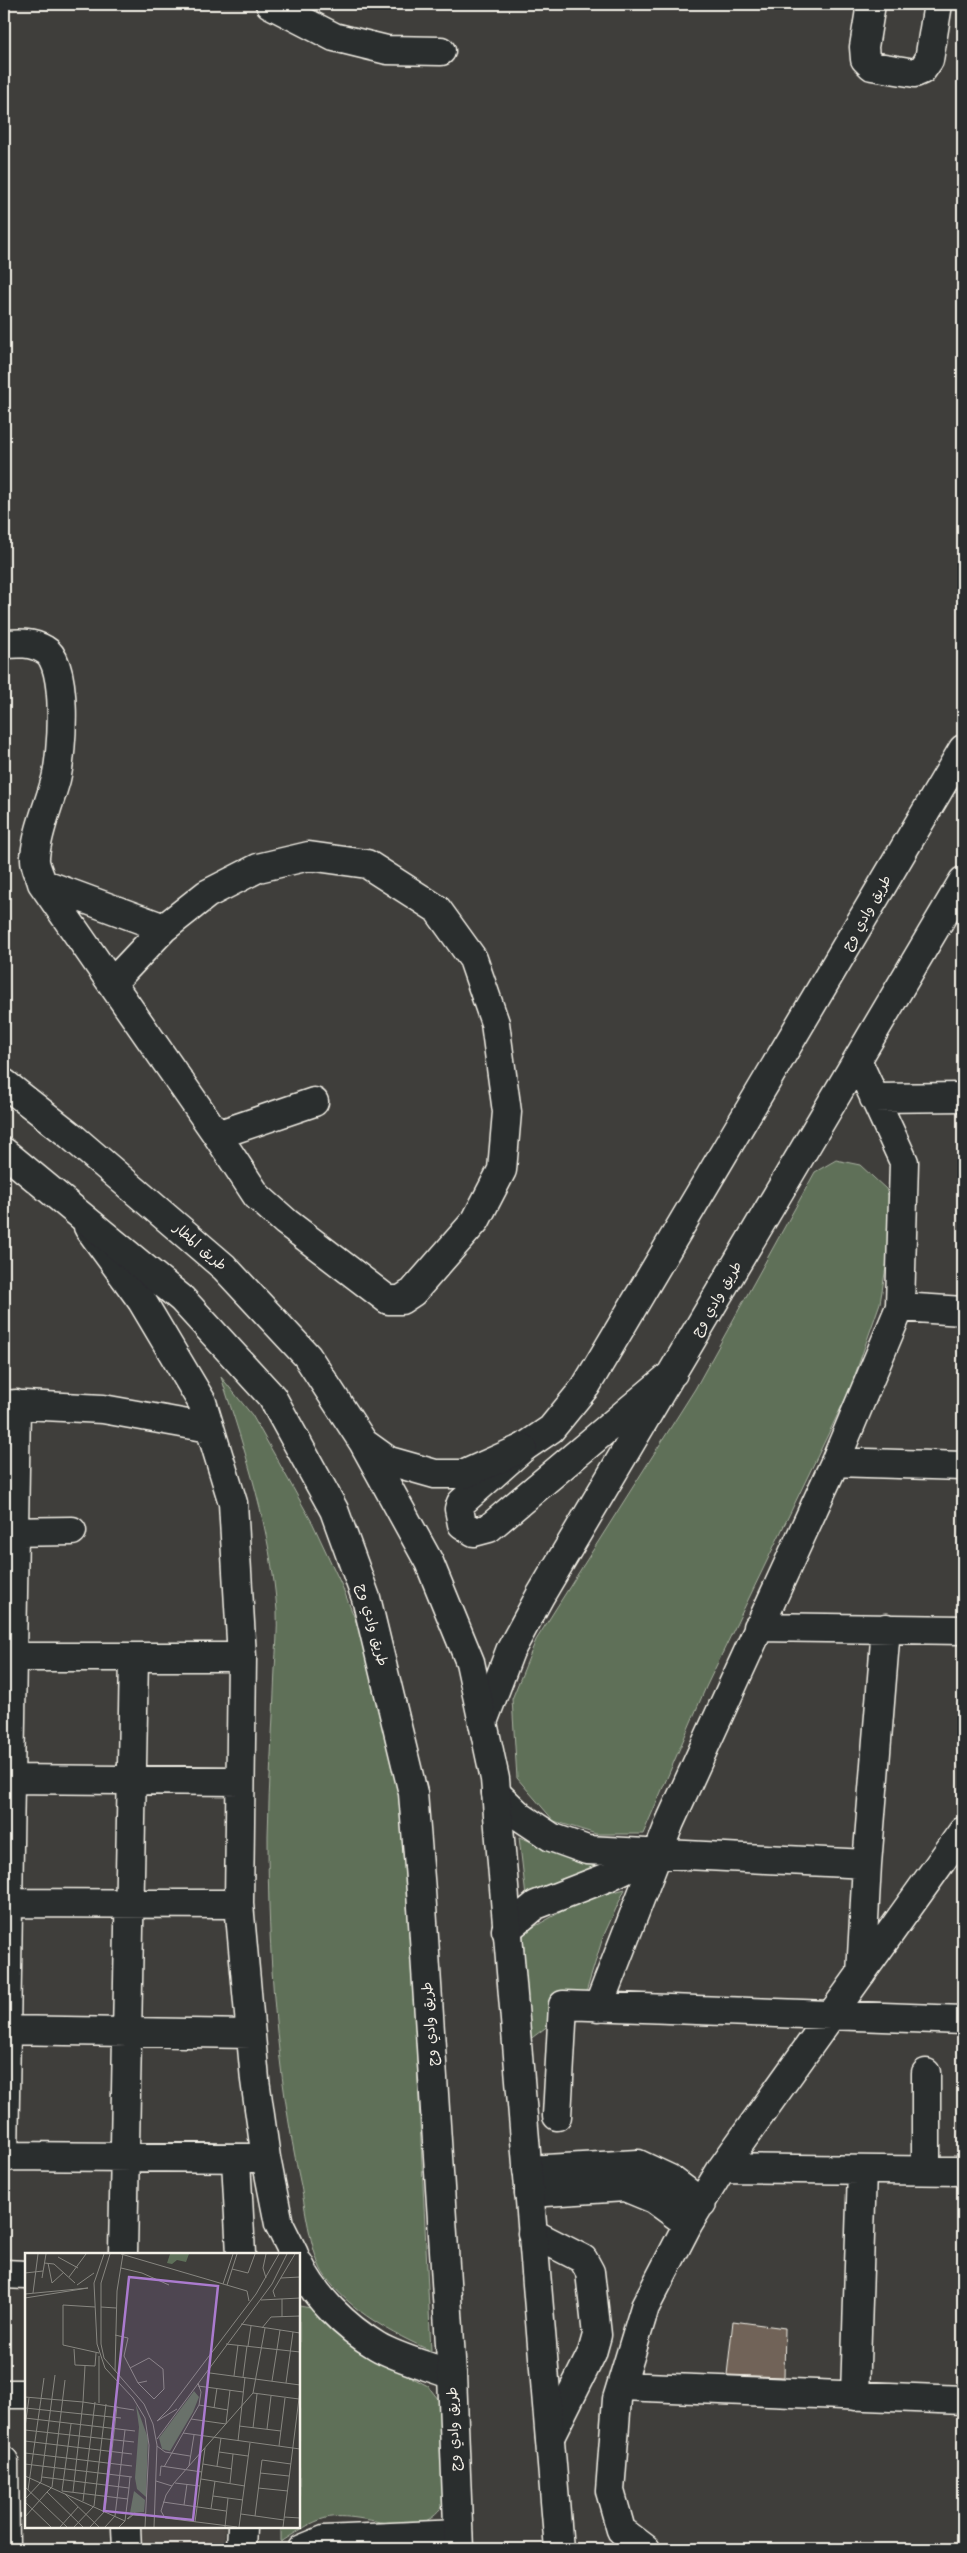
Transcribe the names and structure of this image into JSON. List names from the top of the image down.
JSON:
{
  "streets": {
    "street": ["طريق وادي وج", "طريق المطار"]
  }
}
